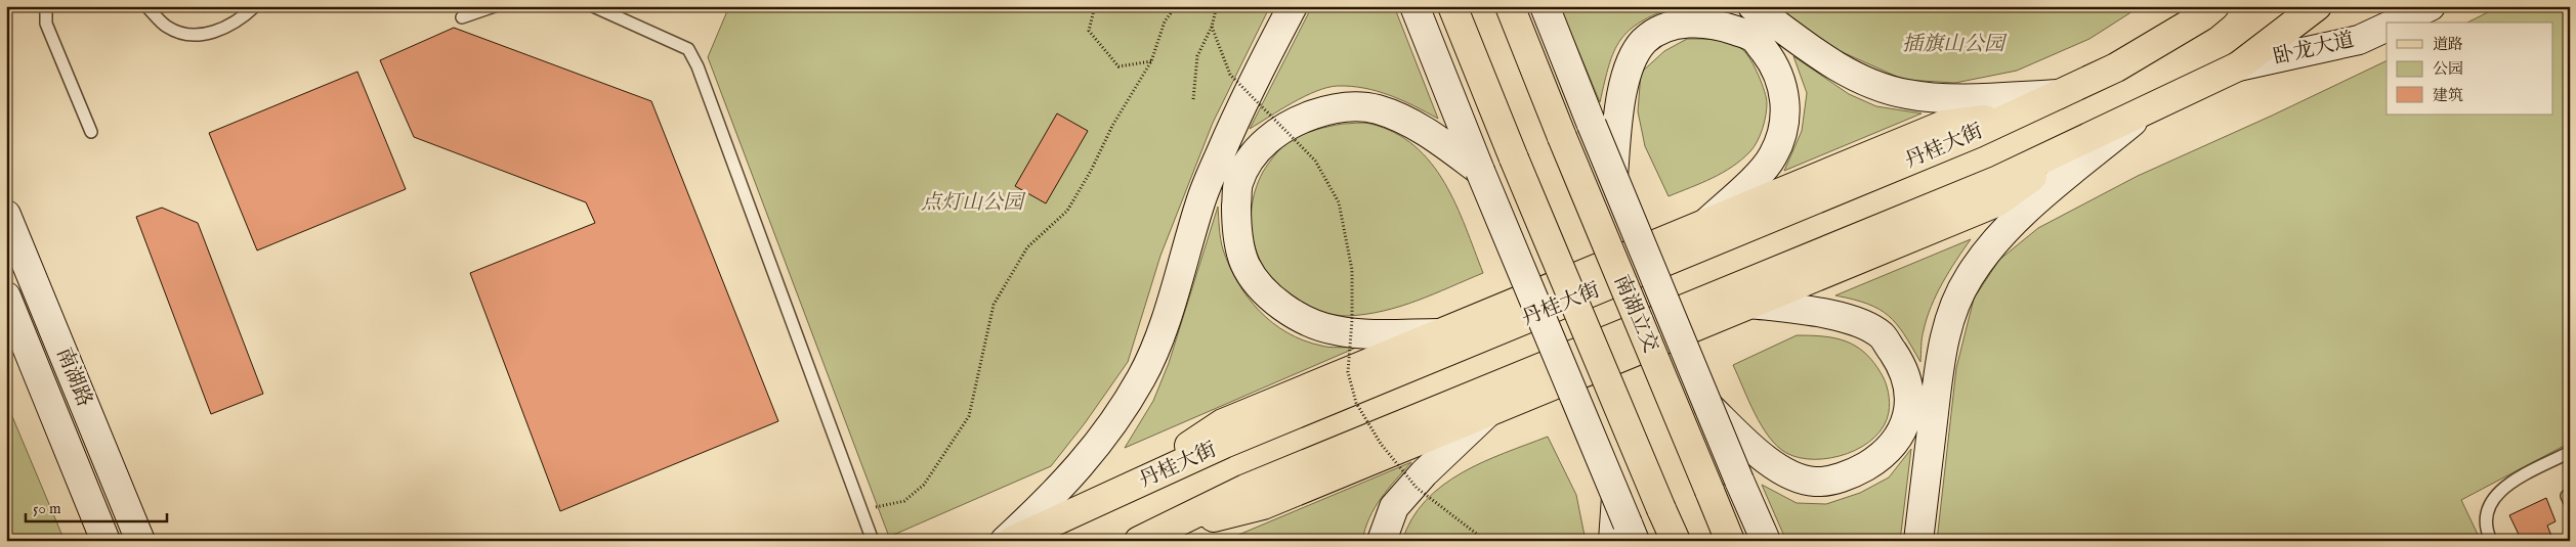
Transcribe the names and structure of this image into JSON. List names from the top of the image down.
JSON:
{
  "streets": {
    "main road": ["丹桂大街", "南湖立交"],
    "street": ["卧龙大道", "南湖路"]
  },
  "parks": ["插旗山公园", "点灯山公园"],
  "legend": ["道路", "公园", "建筑"],
  "scale_bar": "50 m"
}
